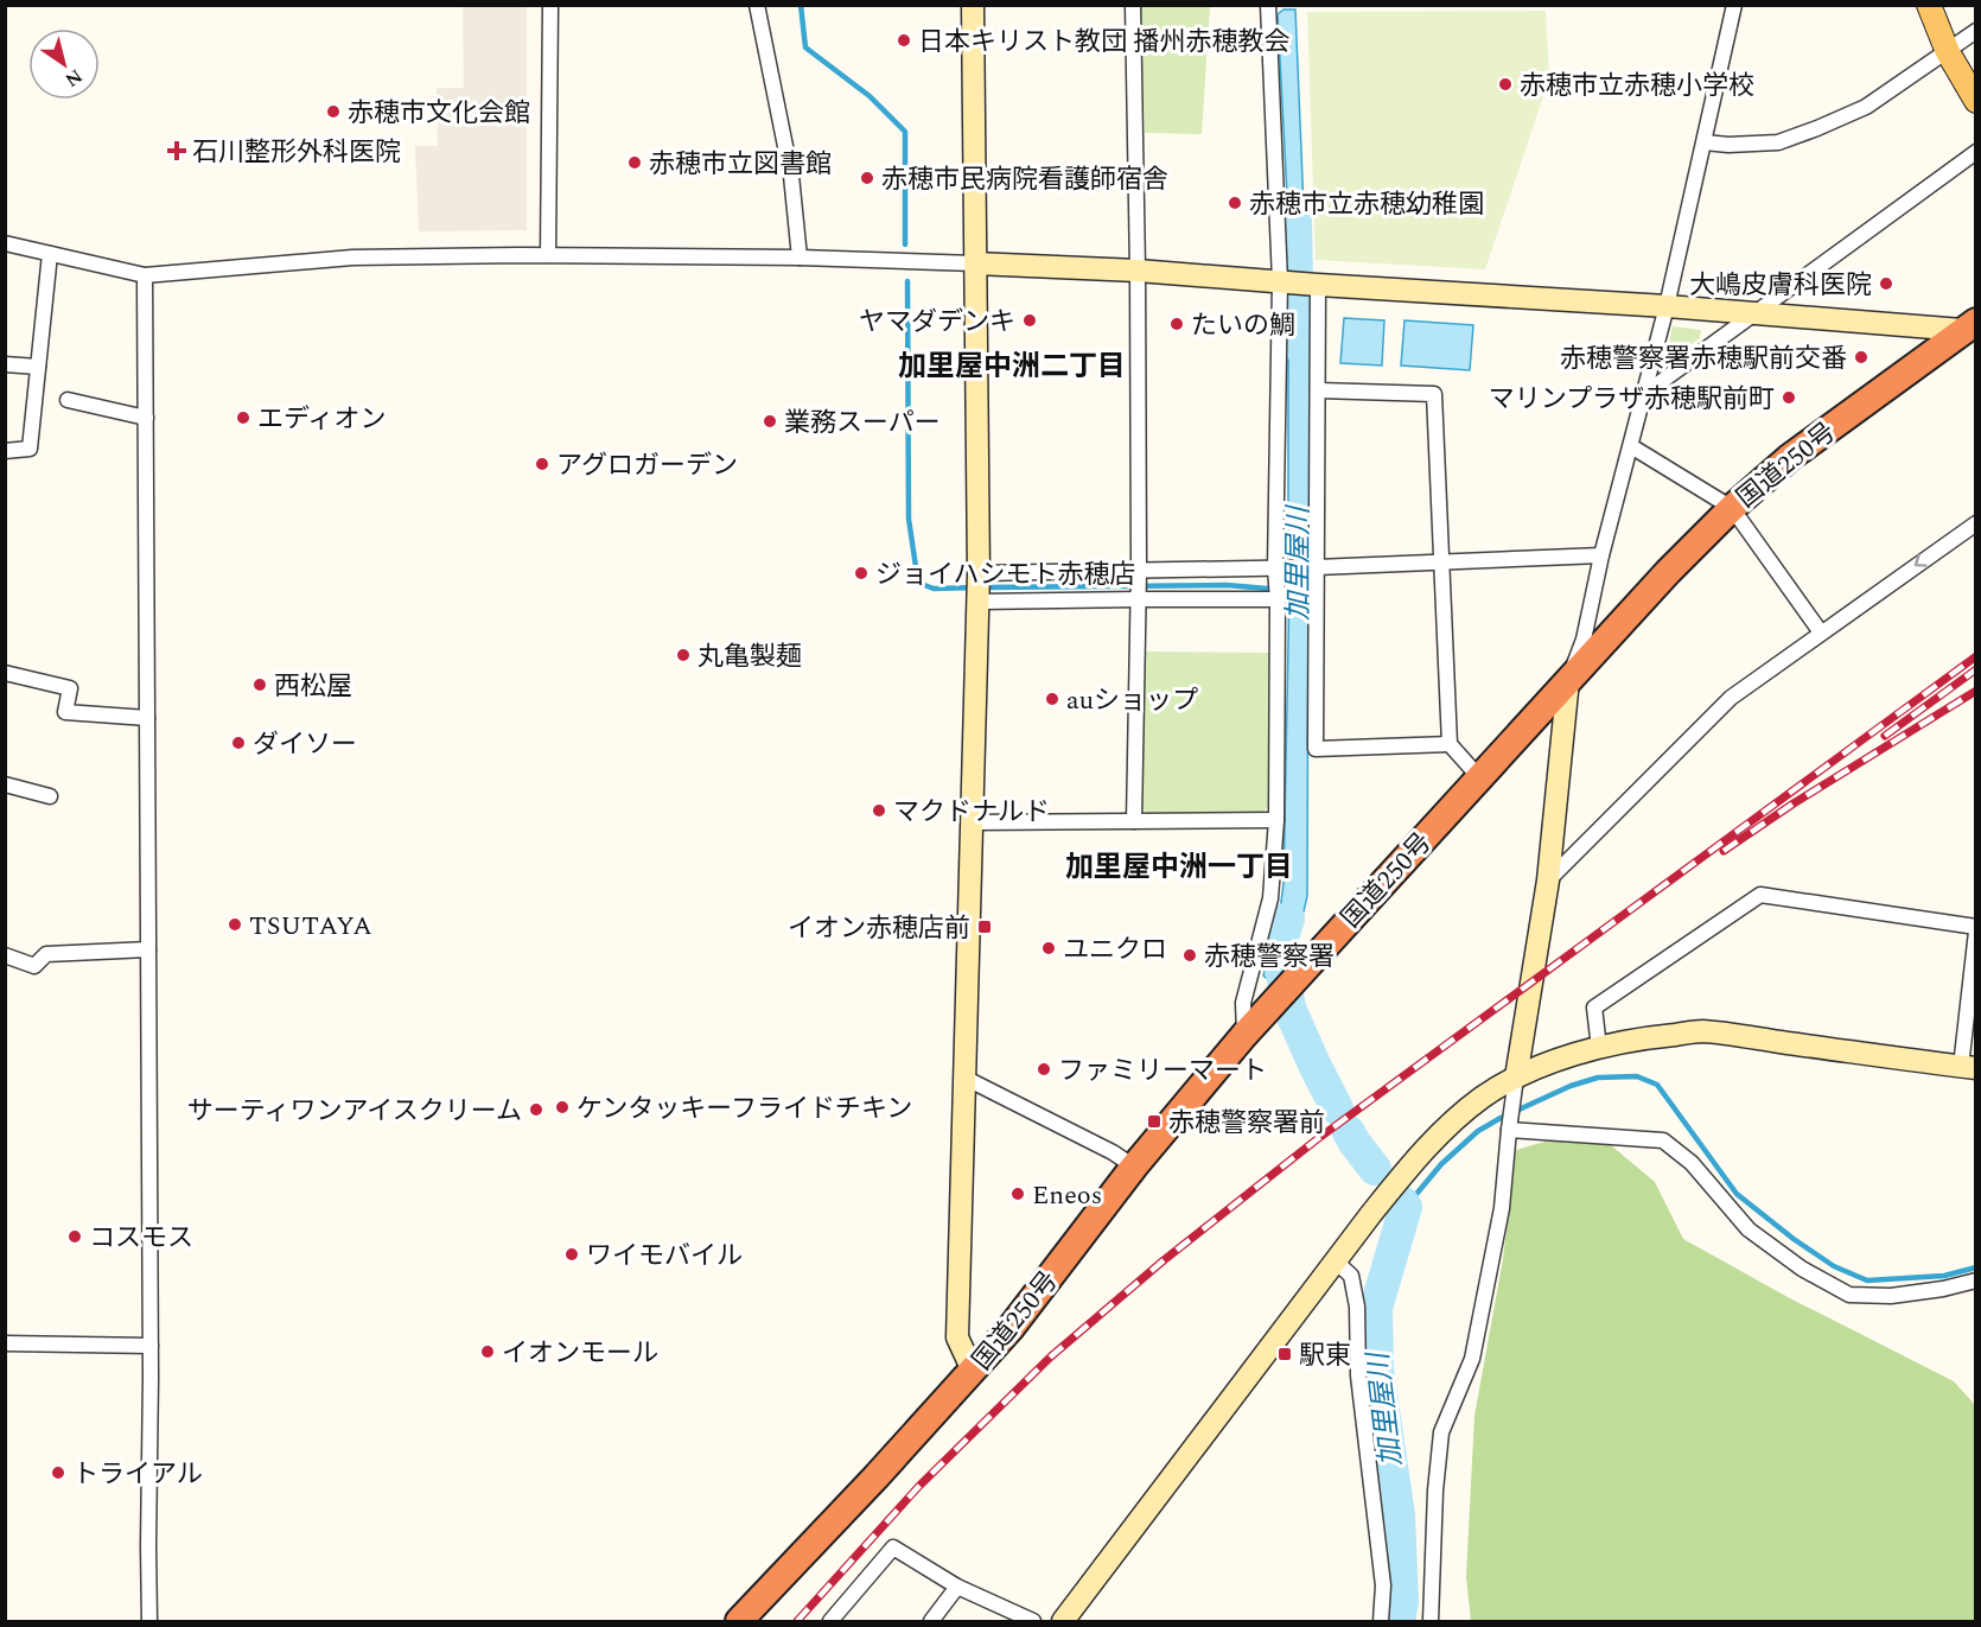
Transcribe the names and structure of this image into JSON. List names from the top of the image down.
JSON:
{
  "streets": {
    "highway": ["国道250号"]
  },
  "districts": ["加里屋中洲二丁目", "加里屋中洲一丁目"],
  "water": ["加里屋川"],
  "places": {
    "other": [
      "日本キリスト教団 播州赤穂教会",
      "赤穂市立赤穂小学校",
      "赤穂市文化会館",
      "赤穂市立図書館",
      "赤穂市民病院看護師宿舎",
      "赤穂市立赤穂幼稚園",
      "大嶋皮膚科医院",
      "ヤマダデンキ",
      "たいの鯛",
      "赤穂警察署赤穂駅前交番",
      "マリンプラザ赤穂駅前町",
      "エディオン",
      "業務スーパー",
      "アグロガーデン",
      "ジョイハシモト赤穂店",
      "丸亀製麺",
      "西松屋",
      "auショップ",
      "ダイソー",
      "マクドナルド",
      "TSUTAYA",
      "ユニクロ",
      "赤穂警察署",
      "ファミリーマート",
      "ケンタッキーフライドチキン",
      "サーティワンアイスクリーム",
      "Eneos",
      "コスモス",
      "ワイモバイル",
      "イオンモール",
      "トライアル"
    ],
    "health": ["石川整形外科医院"],
    "transit": ["イオン赤穂店前", "赤穂警察署前", "駅東"]
  },
  "north": "bottom right"
}
